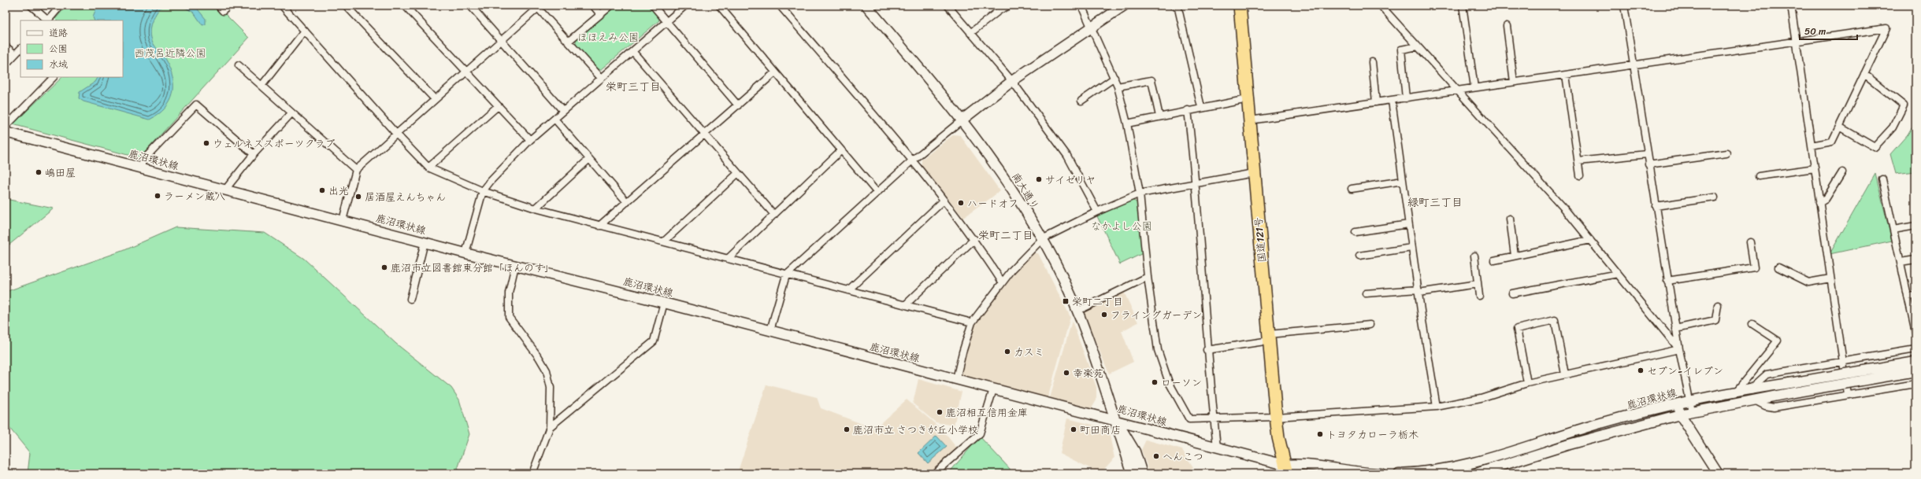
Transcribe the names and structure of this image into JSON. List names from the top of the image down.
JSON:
{
  "streets": {
    "highway": ["国道121号"],
    "main road": ["鹿沼環状線", "南大通り"]
  },
  "crossings": [
    ["鹿沼環状線", "南大通り"],
    ["鹿沼環状線", "国道121号"]
  ],
  "districts": ["栄町三丁目", "緑町三丁目", "栄町二丁目"],
  "parks": ["ほほえみ公園", "西茂呂近隣公園", "なかよし公園"],
  "places": {
    "other": [
      "ウェルネススポーツクラブ",
      "嶋田屋",
      "サイゼリヤ",
      "出光",
      "ラーメン蔵八",
      "居酒屋えんちゃん",
      "ハードオフ",
      "鹿沼市立図書館東分館「ほんのす」",
      "フライングガーデン",
      "カスミ",
      "セブン-イレブン",
      "幸楽苑",
      "ローソン",
      "鹿沼相互信用金庫",
      "鹿沼市立 さつきが丘小学校",
      "町田商店",
      "トヨタカローラ栃木",
      "へんこつ"
    ],
    "transit": ["栄町二丁目"]
  },
  "legend": ["道路", "公園", "水域"],
  "scale_bar": "50 m"
}
